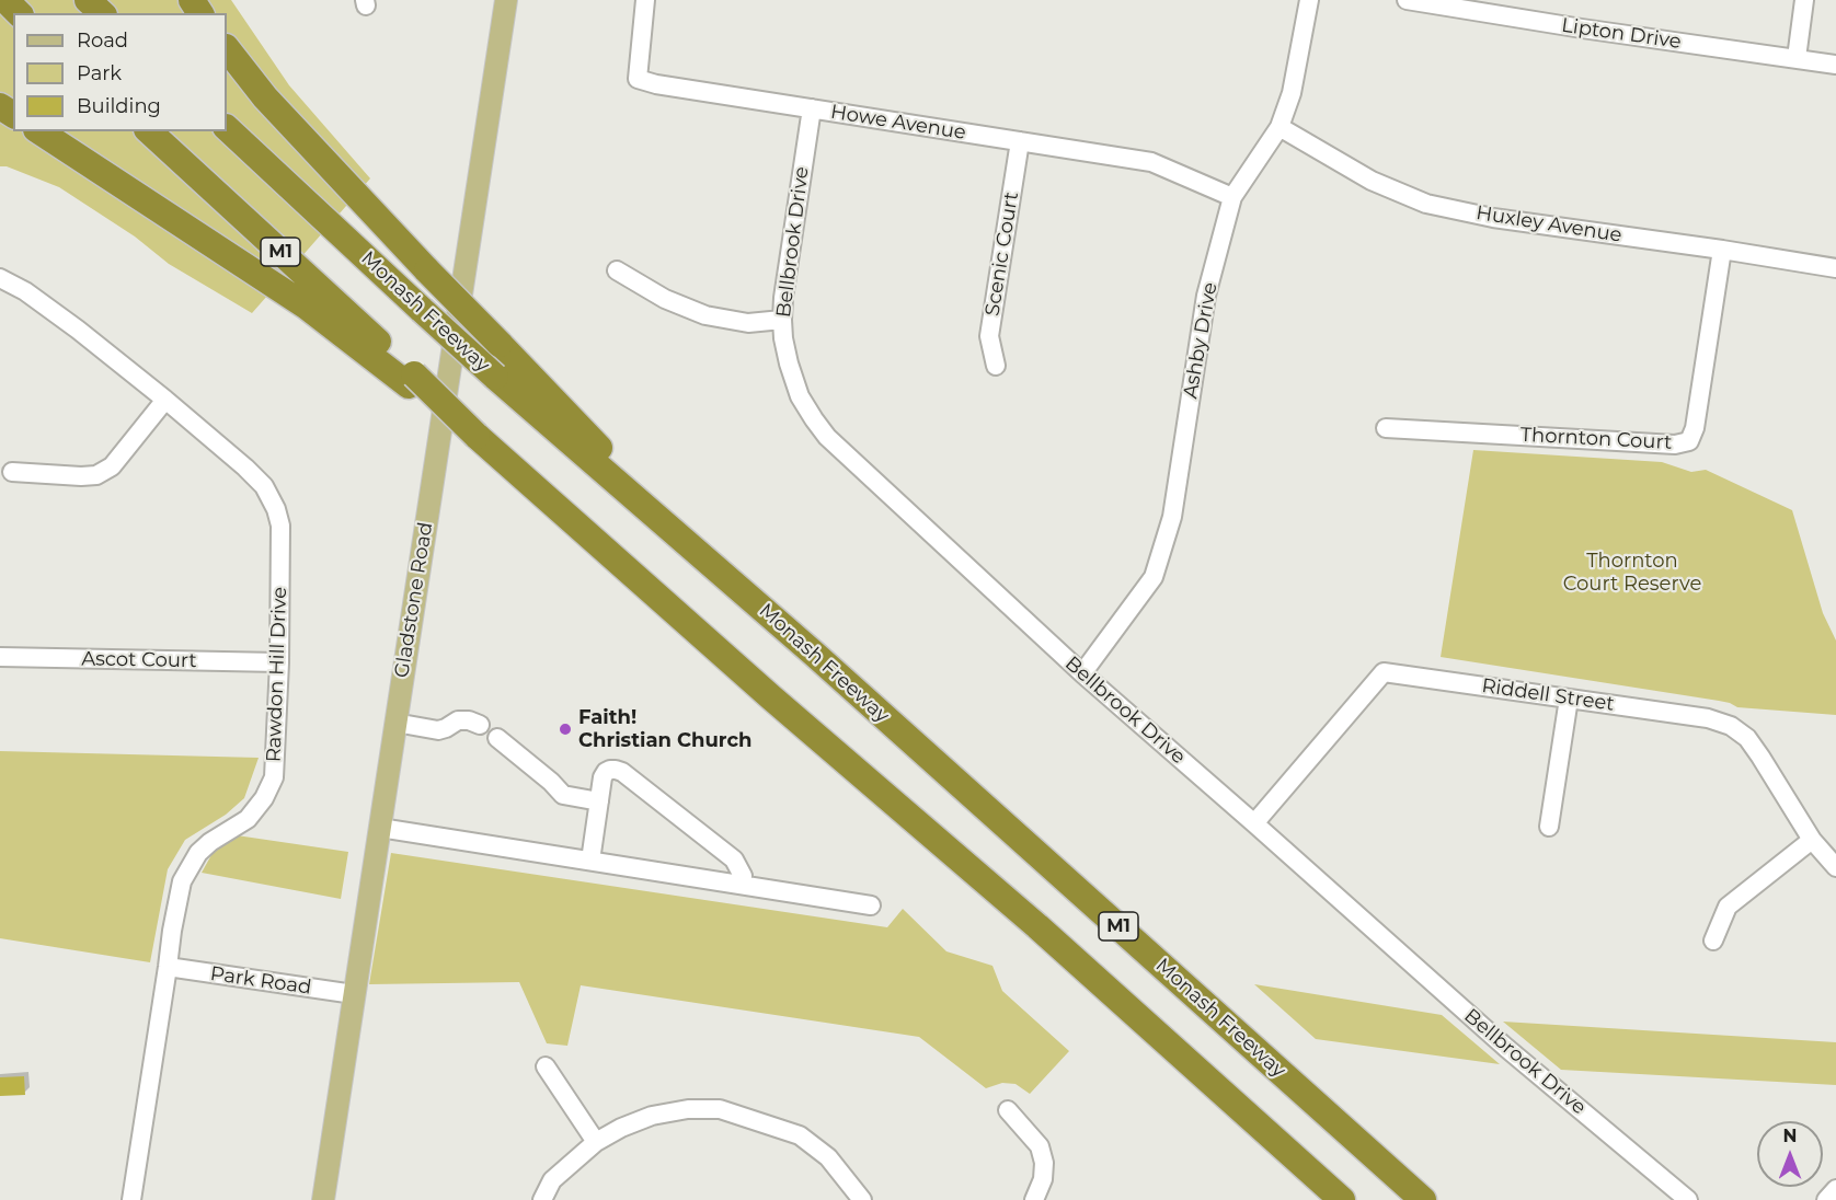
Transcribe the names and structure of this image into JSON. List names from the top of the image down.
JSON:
{
  "streets": {
    "highway": ["M1", "Monash Freeway"],
    "main road": ["Gladstone Road"],
    "street": [
      "Lipton Drive",
      "Howe Avenue",
      "Huxley Avenue",
      "Bellbrook Drive",
      "Scenic Court",
      "Ashby Drive",
      "Thornton Court",
      "Ascot Court",
      "Rawdon Hill Drive",
      "Riddell Street",
      "Park Road"
    ]
  },
  "crossings": [
    ["Howe Avenue", "Bellbrook Drive"],
    ["Howe Avenue", "Scenic Court"],
    ["Howe Avenue", "Ashby Drive"],
    ["Huxley Avenue", "Ashby Drive"],
    ["Huxley Avenue", "Thornton Court"],
    ["Bellbrook Drive", "Ashby Drive"],
    ["Bellbrook Drive", "Riddell Street"],
    ["Gladstone Road", "Park Road"],
    ["Ascot Court", "Rawdon Hill Drive"],
    ["Rawdon Hill Drive", "Park Road"]
  ],
  "parks": ["Thornton Court Reserve"],
  "places": ["Faith! Christian Church"],
  "legend": ["Road", "Park", "Building"],
  "north": "top"
}
